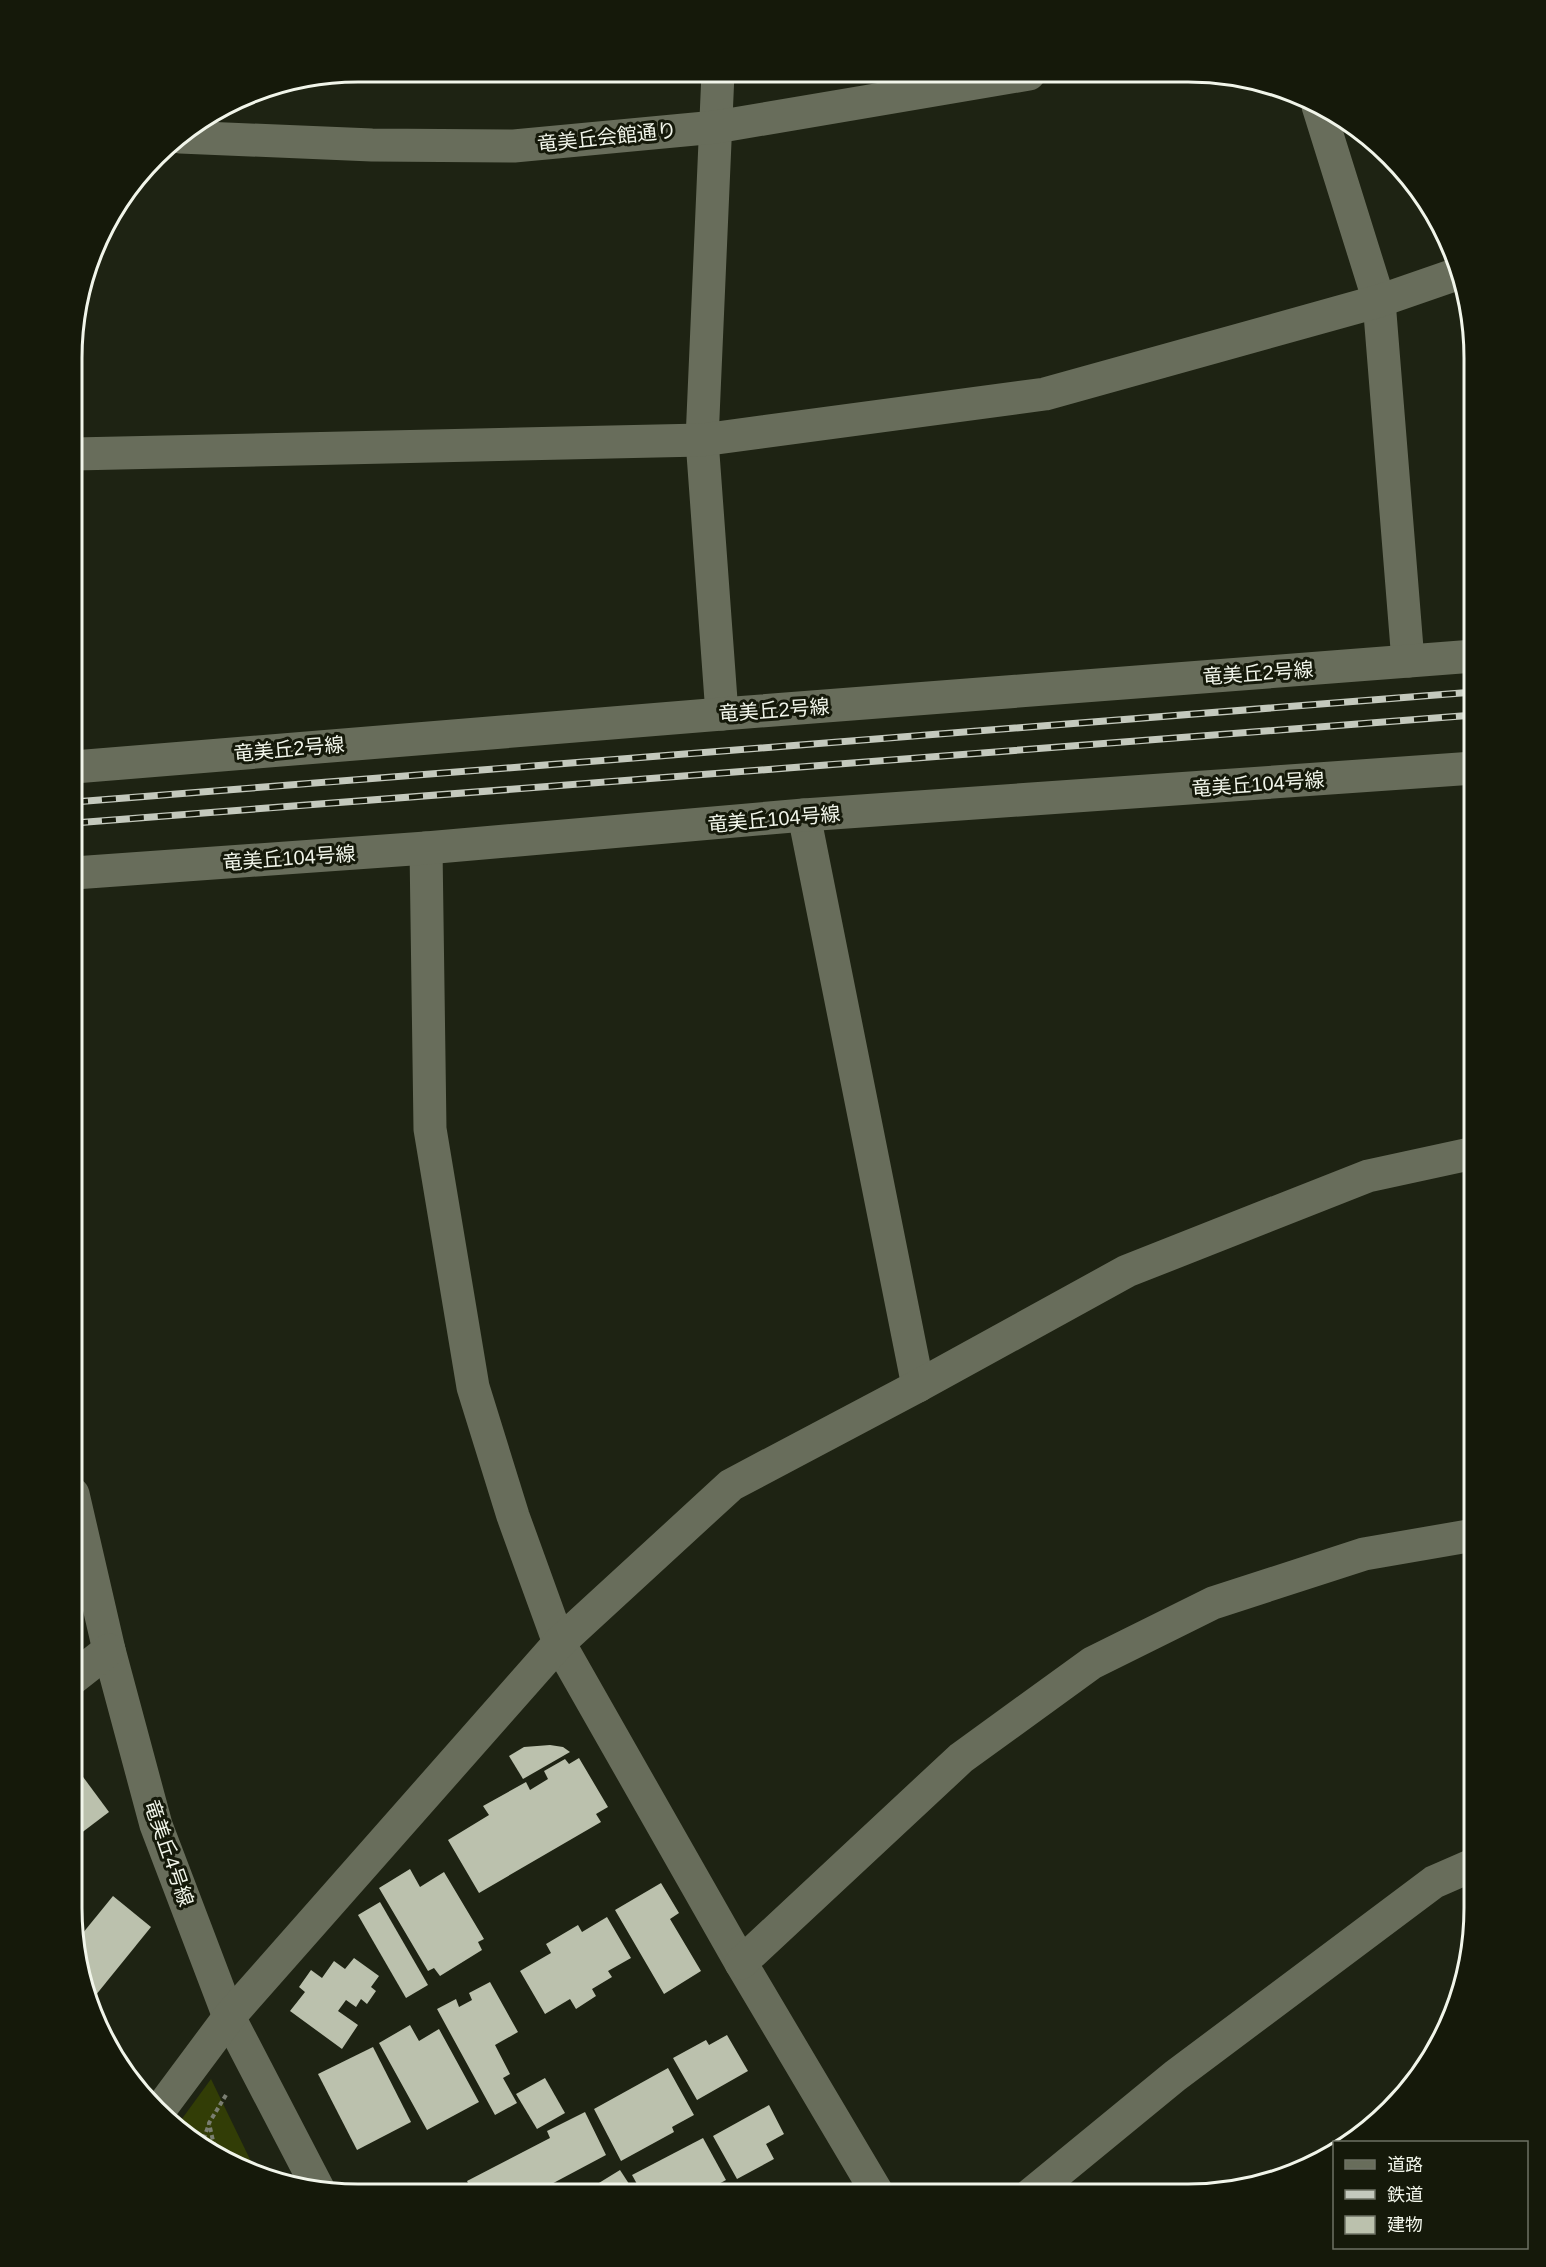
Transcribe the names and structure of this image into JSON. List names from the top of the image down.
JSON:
{
  "streets": {
    "street": [
      "竜美丘会館通り",
      "竜美丘2号線",
      "竜美丘104号線",
      "竜美丘4号線"
    ]
  },
  "legend": ["道路", "鉄道", "建物"]
}
